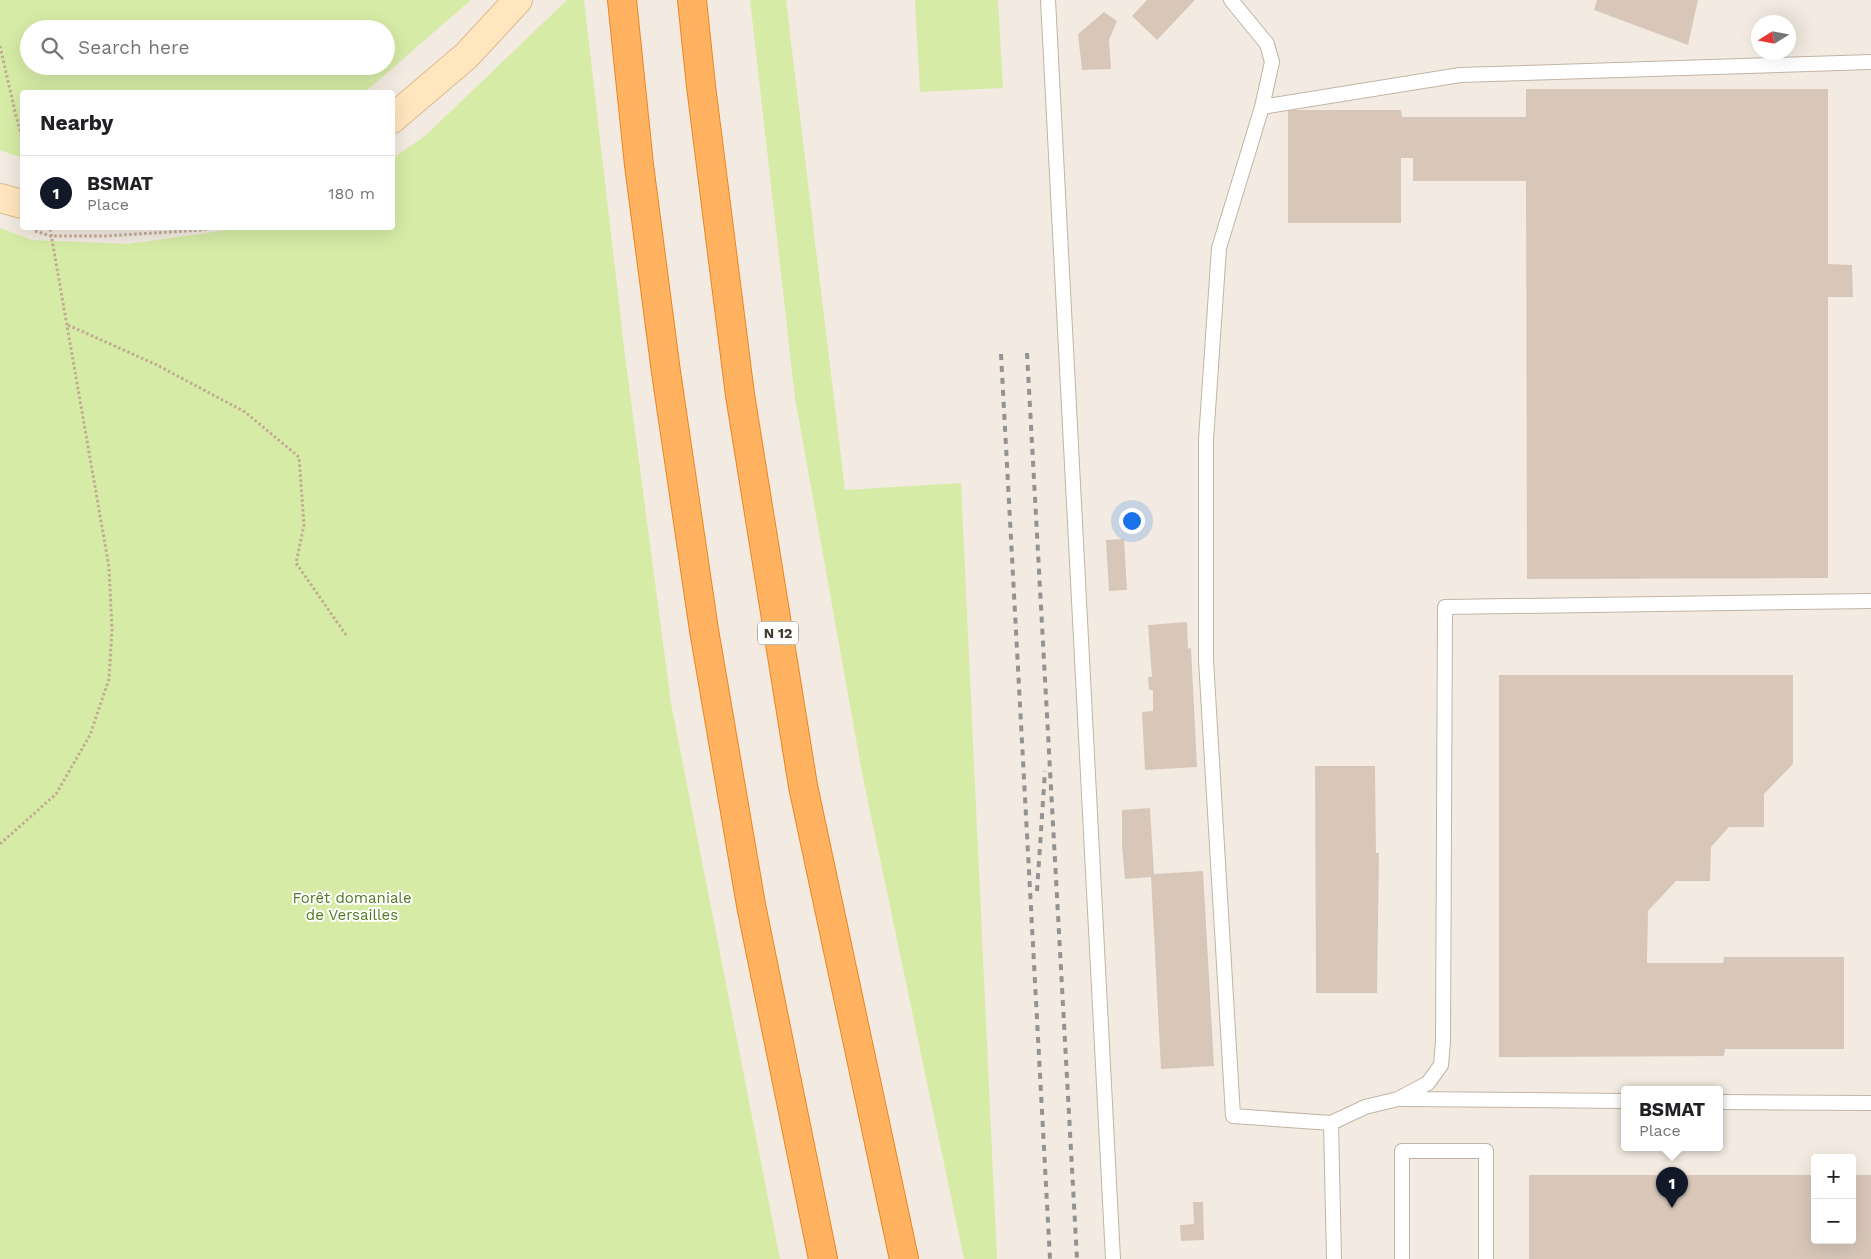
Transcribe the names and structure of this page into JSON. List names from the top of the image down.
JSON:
{
  "streets": {
    "highway": ["N 12"]
  },
  "parks": ["Forêt domaniale de Versailles"],
  "north": "left",
  "page": {
    "search": "Search here",
    "heading": "Nearby",
    "list": [
      {
        "mark": "1",
        "name": "BSMAT",
        "note": "Place",
        "value": "180 m"
      }
    ],
    "popup": ["BSMAT", "Place"],
    "map_buttons": ["+", "−"],
    "pins": "1"
  }
}
